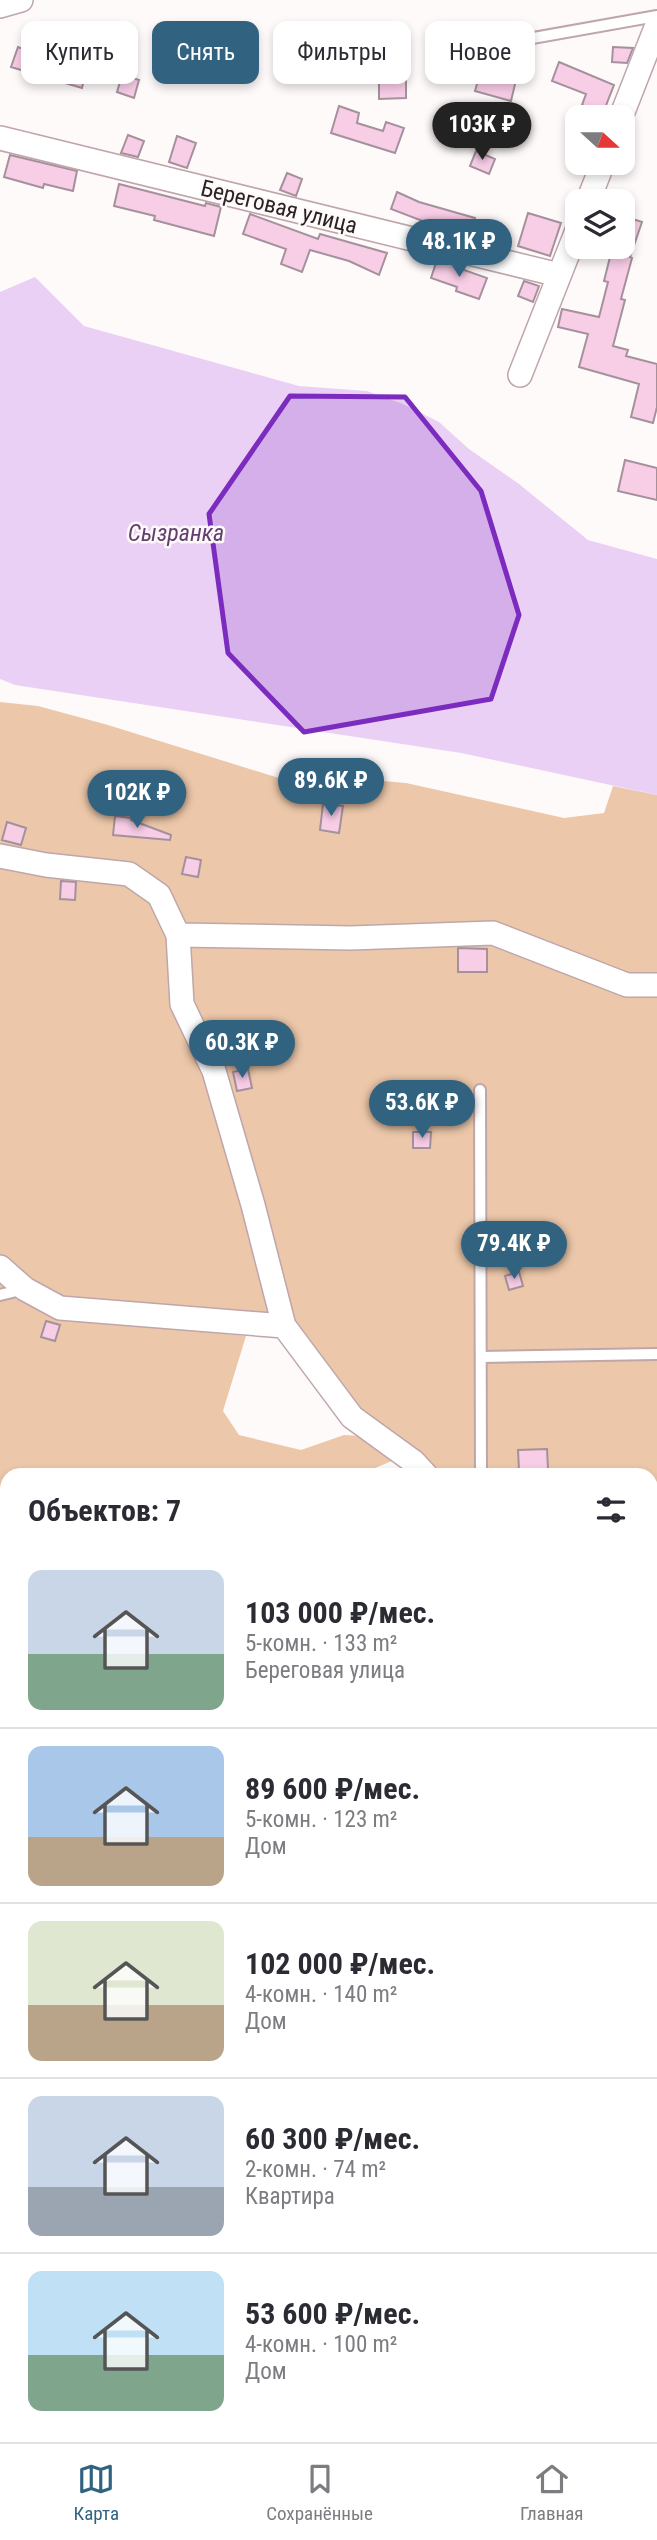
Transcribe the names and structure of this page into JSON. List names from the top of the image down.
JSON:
{
  "streets": {
    "street": ["Береговая улица"]
  },
  "water": ["Сызранка"],
  "north": "right",
  "page": {
    "chip": [
      "Купить",
      "Снять",
      "Фильтры",
      "Новое"
    ],
    "price": [
      "103K ₽",
      "48.1K ₽",
      "89.6K ₽",
      "102K ₽",
      "60.3K ₽",
      "53.6K ₽",
      "79.4K ₽"
    ],
    "heading": "Объектов: 7",
    "list": [
      {
        "name": "103 000 ₽/мес.",
        "note": "5-комн. · 133 m² · Береговая улица"
      },
      {
        "name": "89 600 ₽/мес.",
        "note": "5-комн. · 123 m² · Дом"
      },
      {
        "name": "102 000 ₽/мес.",
        "note": "4-комн. · 140 m² · Дом"
      },
      {
        "name": "60 300 ₽/мес.",
        "note": "2-комн. · 74 m² · Квартира"
      },
      {
        "name": "53 600 ₽/мес.",
        "note": "4-комн. · 100 m² · Дом"
      }
    ],
    "tabs": ["Карта", "Сохранённые", "Главная"]
  }
}
